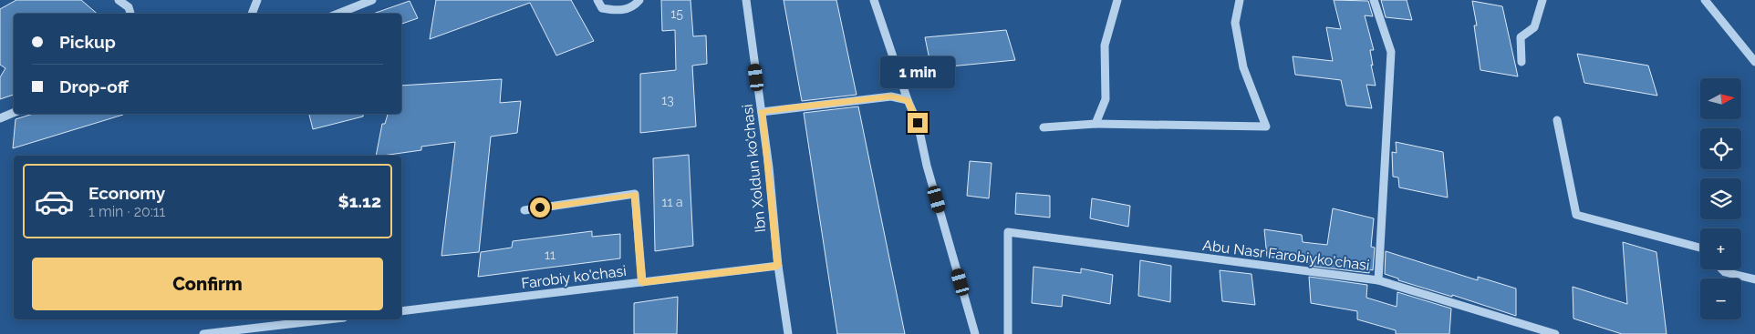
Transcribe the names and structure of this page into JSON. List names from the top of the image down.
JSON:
{
  "streets": {
    "street": ["Ibn Xoldun ko'chasi", "Abu Nasr Farobiyko'chasi", "Farobiy ko'chasi"]
  },
  "crossings": [
    ["Ibn Xoldun ko'chasi", "Farobiy ko'chasi"]
  ],
  "house_numbers": [
    "15",
    "13",
    "11 а",
    "11"
  ],
  "north": "right",
  "page": {
    "banner": ["Pickup", "Drop-off"],
    "bubble": "1 min",
    "map_buttons": ["+", "−"],
    "list": [
      {
        "name": "Economy",
        "note": "1 min · 20:11",
        "value": "$1.12"
      }
    ],
    "buttons": "Confirm"
  }
}
